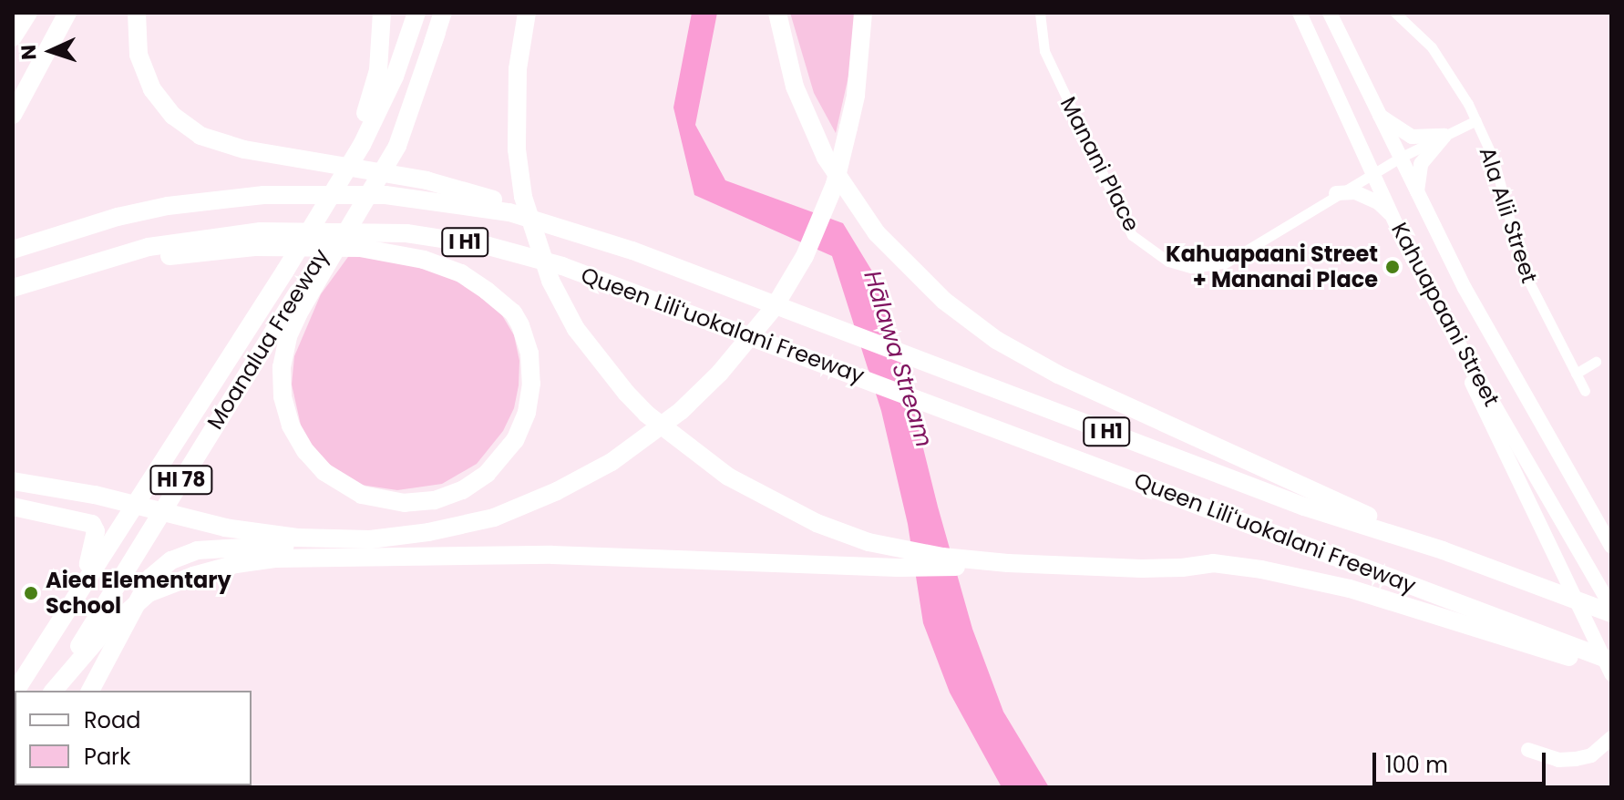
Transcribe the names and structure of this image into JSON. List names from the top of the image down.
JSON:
{
  "streets": {
    "highway": [
      "I H1",
      "Queen Liliʻuokalani Freeway",
      "Moanalua Freeway",
      "HI 78"
    ],
    "main road": ["Kahuapaani Street"],
    "street": ["Manani Place", "Ala Alii Street"]
  },
  "crossings": [
    ["Manani Place", "Ala Alii Street"],
    ["Manani Place", "Kahuapaani Street"]
  ],
  "water": ["Hālawa Stream"],
  "places": ["Kahuapaani Street + Mananai Place", "Aiea Elementary School"],
  "legend": ["Road", "Park"],
  "scale_bar": "100 m",
  "north": "left"
}
